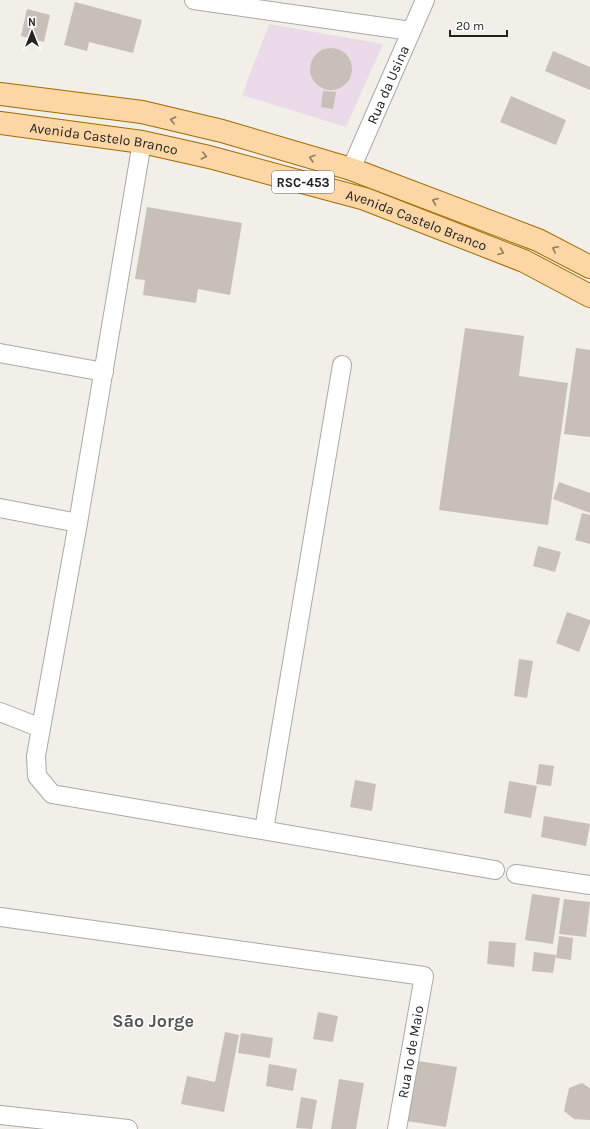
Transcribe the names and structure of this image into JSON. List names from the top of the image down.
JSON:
{
  "streets": {
    "main road": ["Avenida Castelo Branco", "RSC-453"],
    "street": ["Rua da Usina", "Rua 1º de Maio"]
  },
  "crossings": [
    ["Rua da Usina", "Avenida Castelo Branco"]
  ],
  "districts": ["São Jorge"],
  "scale_bar": "20 m",
  "north": "top"
}
